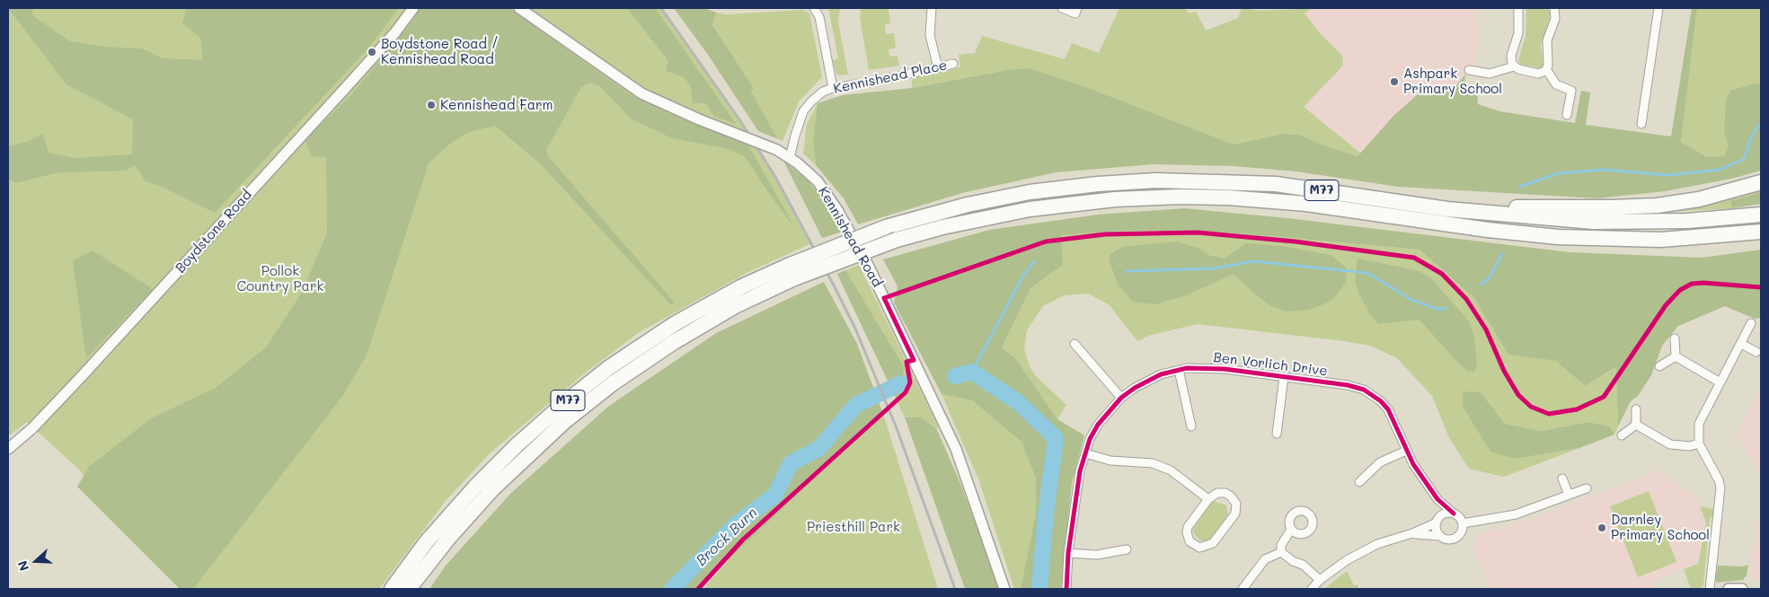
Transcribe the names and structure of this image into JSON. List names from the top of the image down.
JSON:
{
  "streets": {
    "highway": ["M77"],
    "street": [
      "Kennishead Place",
      "Boydstone Road",
      "Kennishead Road",
      "Ben Vorlich Drive"
    ]
  },
  "crossings": [
    ["Kennishead Place", "Kennishead Road"]
  ],
  "water": ["Brock Burn"],
  "parks": ["Pollok Country Park", "Priesthill Park"],
  "places": [
    "Boydstone Road / Kennishead Road",
    "Ashpark Primary School",
    "Kennishead Farm",
    "Darnley Primary School"
  ],
  "north": "left"
}
